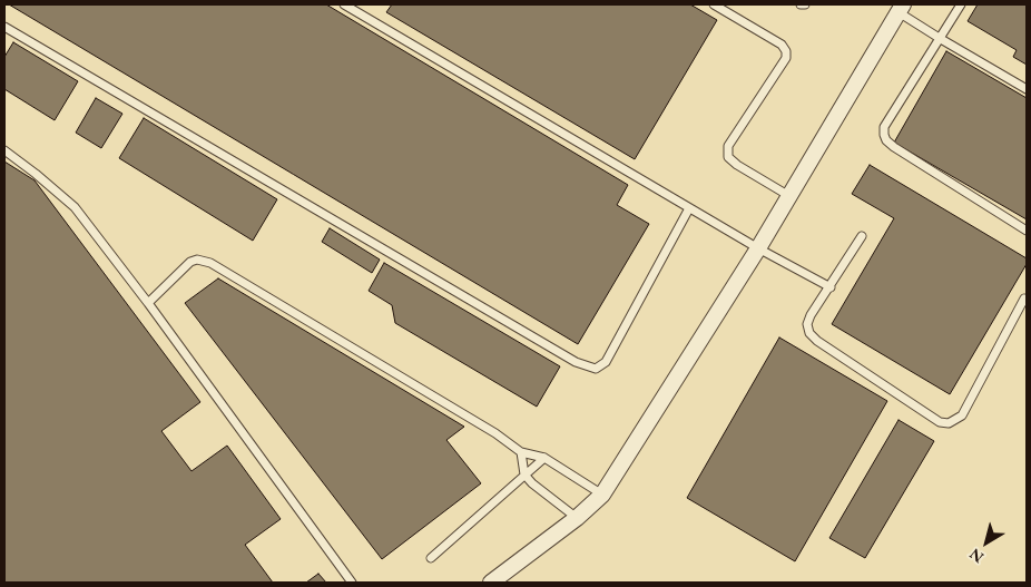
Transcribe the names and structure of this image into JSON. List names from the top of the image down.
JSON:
{
  "north": "bottom left"
}
